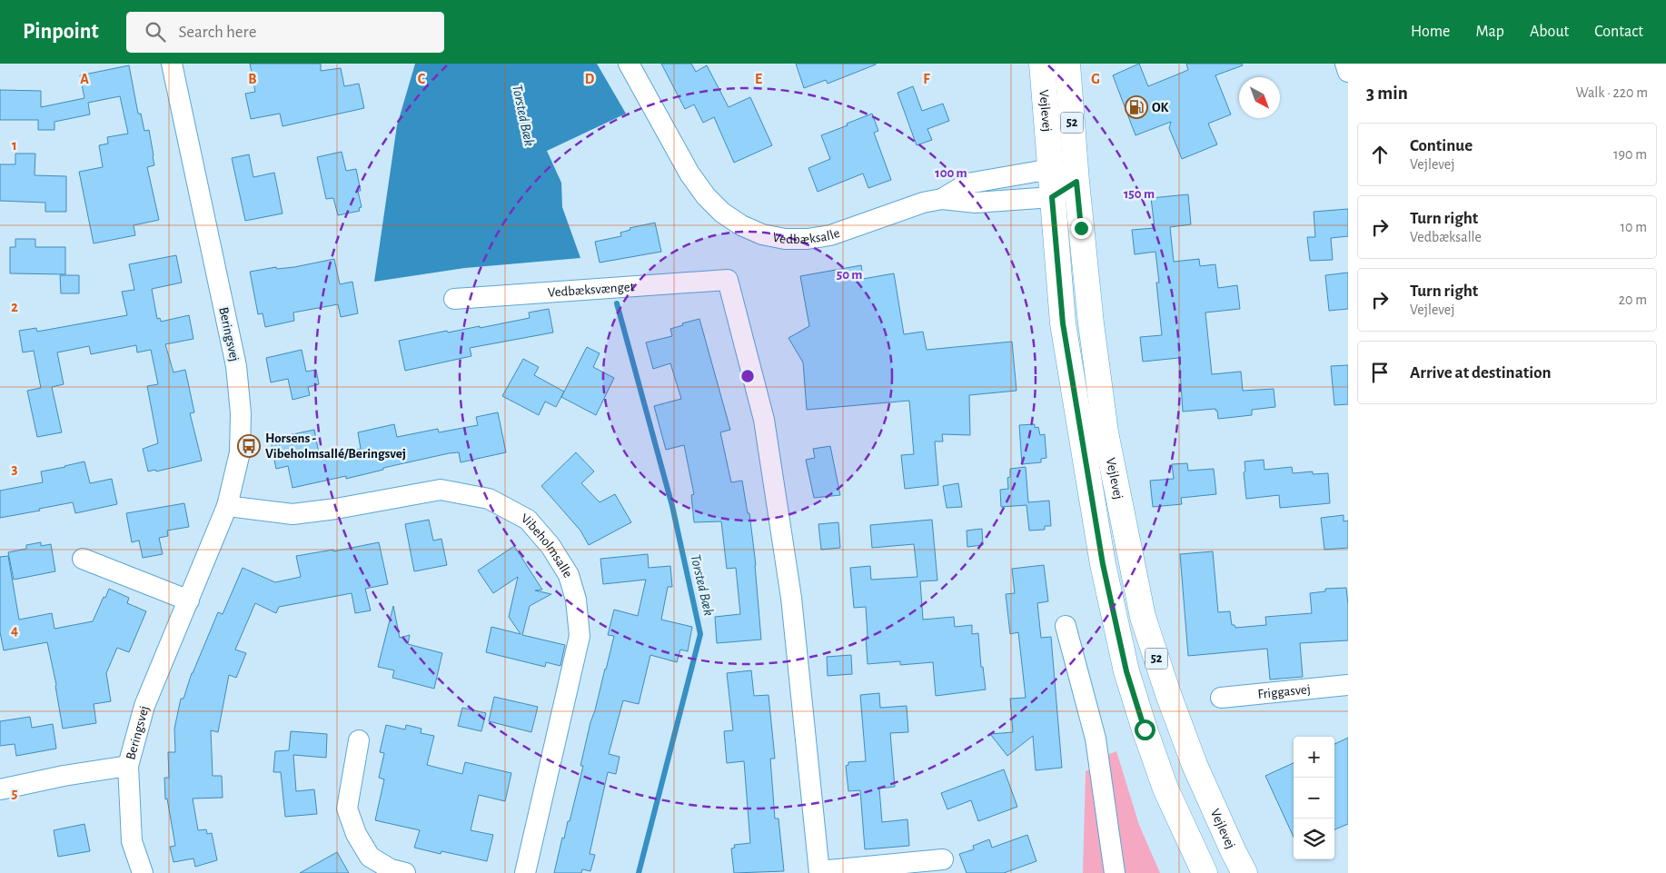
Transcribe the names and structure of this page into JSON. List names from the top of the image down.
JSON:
{
  "streets": {
    "main road": ["Vejlevej", "52"],
    "street": [
      "Vedbæksalle",
      "Vedbæksvænget",
      "Beringsvej",
      "Vibeholmsalle",
      "Friggasvej"
    ]
  },
  "crossings": [
    ["Vejlevej", "Vedbæksalle"],
    ["Beringsvej", "Vibeholmsalle"]
  ],
  "water": ["Torsted Bæk"],
  "places": {
    "fuel station": ["OK"],
    "bus stop": ["Horsens - Vibeholmsallé/Beringsvej"]
  },
  "north": "bottom right",
  "page": {
    "header": "Pinpoint",
    "search": "Search here",
    "nav": [
      "Home",
      "Map",
      "About",
      "Contact"
    ],
    "heading": ["3 min", "Walk · 220 m"],
    "list": [
      ["Continue", "Vejlevej", "190 m"],
      ["Turn right", "Vedbæksalle", "10 m"],
      ["Turn right", "Vejlevej", "20 m"],
      "Arrive at destination"
    ],
    "map_buttons": ["+", "−"]
  },
  "grid": {
    "columns": [
      "A",
      "B",
      "C",
      "D",
      "E",
      "F",
      "G"
    ],
    "rows": [
      "1",
      "2",
      "3",
      "4",
      "5"
    ]
  },
  "rings": ["100 m", "150 m", "50 m"]
}
